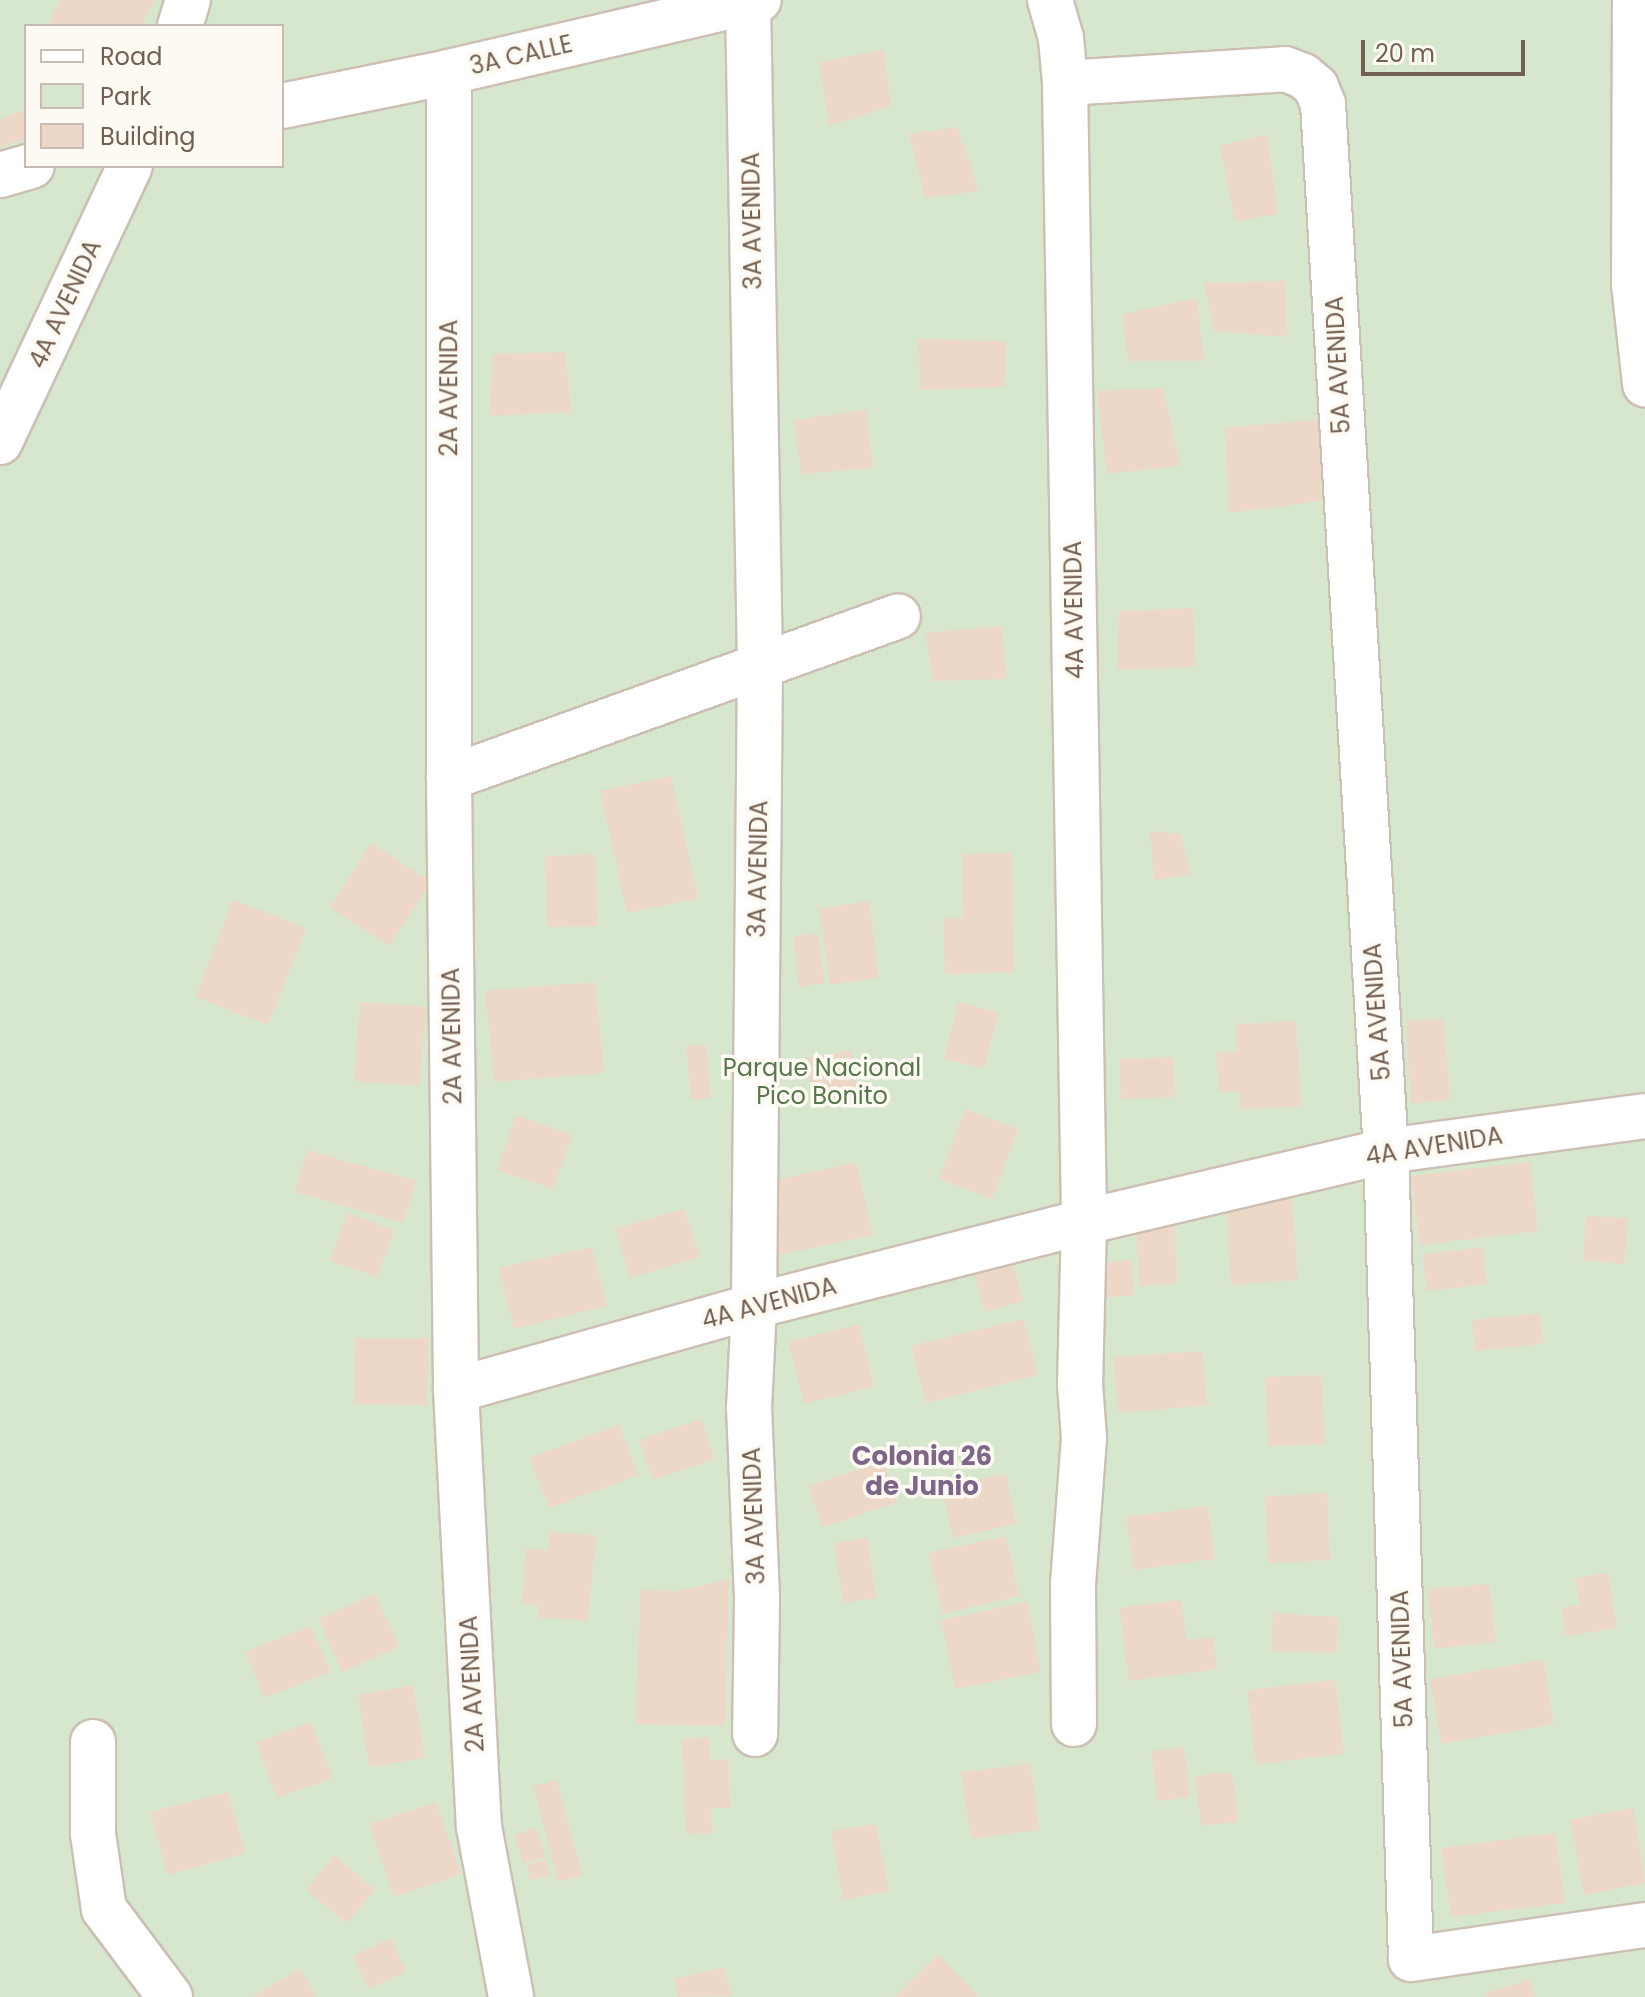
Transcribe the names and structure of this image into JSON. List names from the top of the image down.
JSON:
{
  "streets": {
    "street": [
      "3A CALLE",
      "3A AVENIDA",
      "4A AVENIDA",
      "5A AVENIDA",
      "2A AVENIDA"
    ]
  },
  "crossings": [
    ["3A CALLE", "3A AVENIDA"],
    ["3A CALLE", "2A AVENIDA"],
    ["3A AVENIDA", "4A AVENIDA"],
    ["4A AVENIDA", "5A AVENIDA"],
    ["4A AVENIDA", "2A AVENIDA"]
  ],
  "districts": ["Colonia 26 de Junio"],
  "parks": ["Parque Nacional Pico Bonito"],
  "legend": ["Road", "Park", "Building"],
  "scale_bar": "20 m"
}
